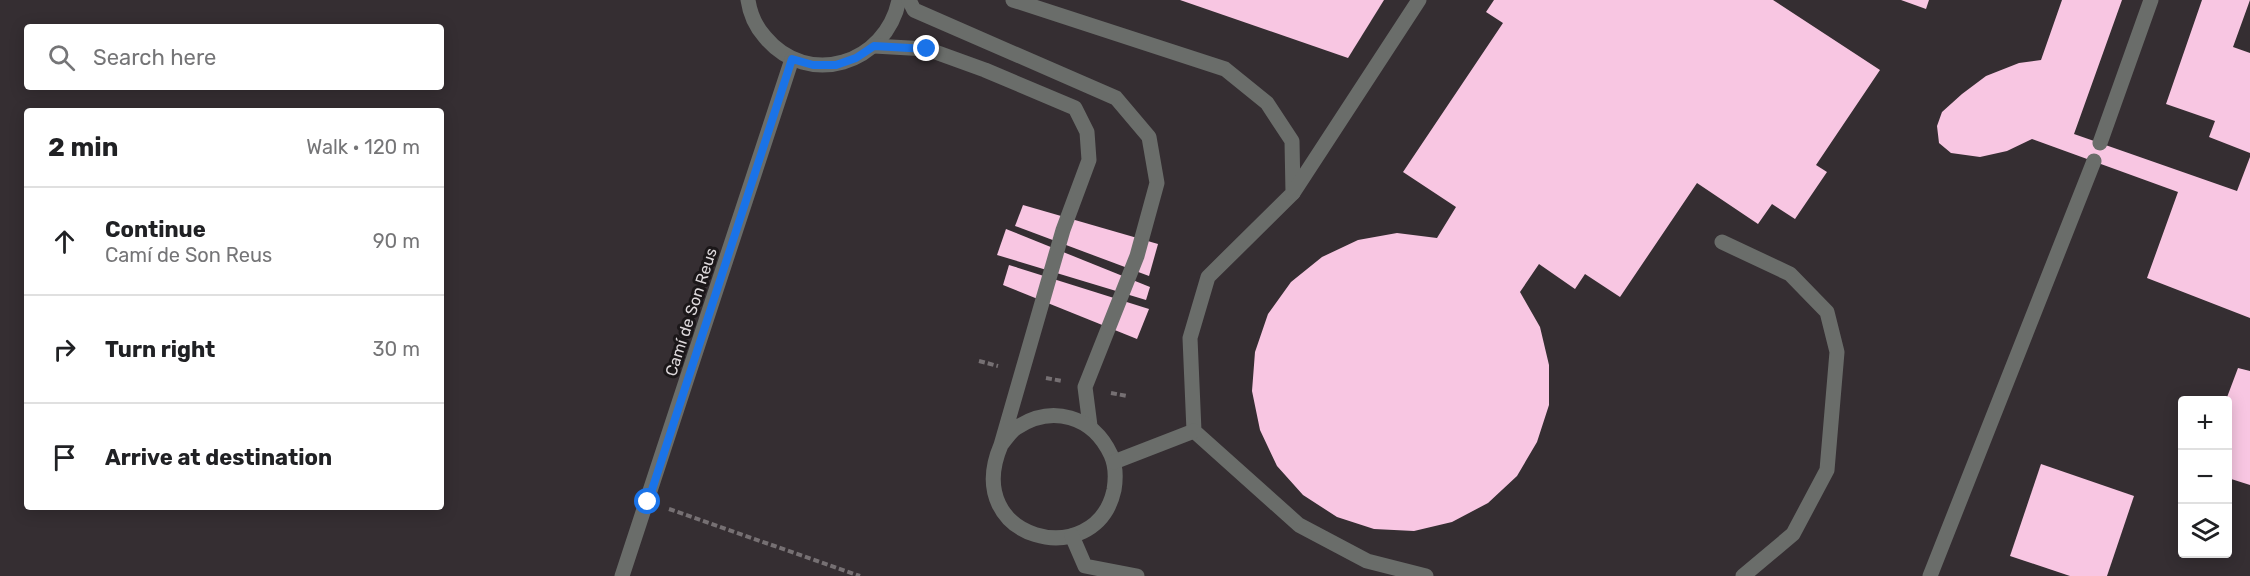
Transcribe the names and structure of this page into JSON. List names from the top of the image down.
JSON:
{
  "streets": {
    "street": ["Camí de Son Reus"]
  },
  "page": {
    "search": "Search here",
    "heading": ["2 min", "Walk · 120 m"],
    "list": [
      ["Continue", "Camí de Son Reus", "90 m"],
      ["Turn right", "30 m"],
      "Arrive at destination"
    ],
    "map_buttons": ["+", "−"]
  }
}
